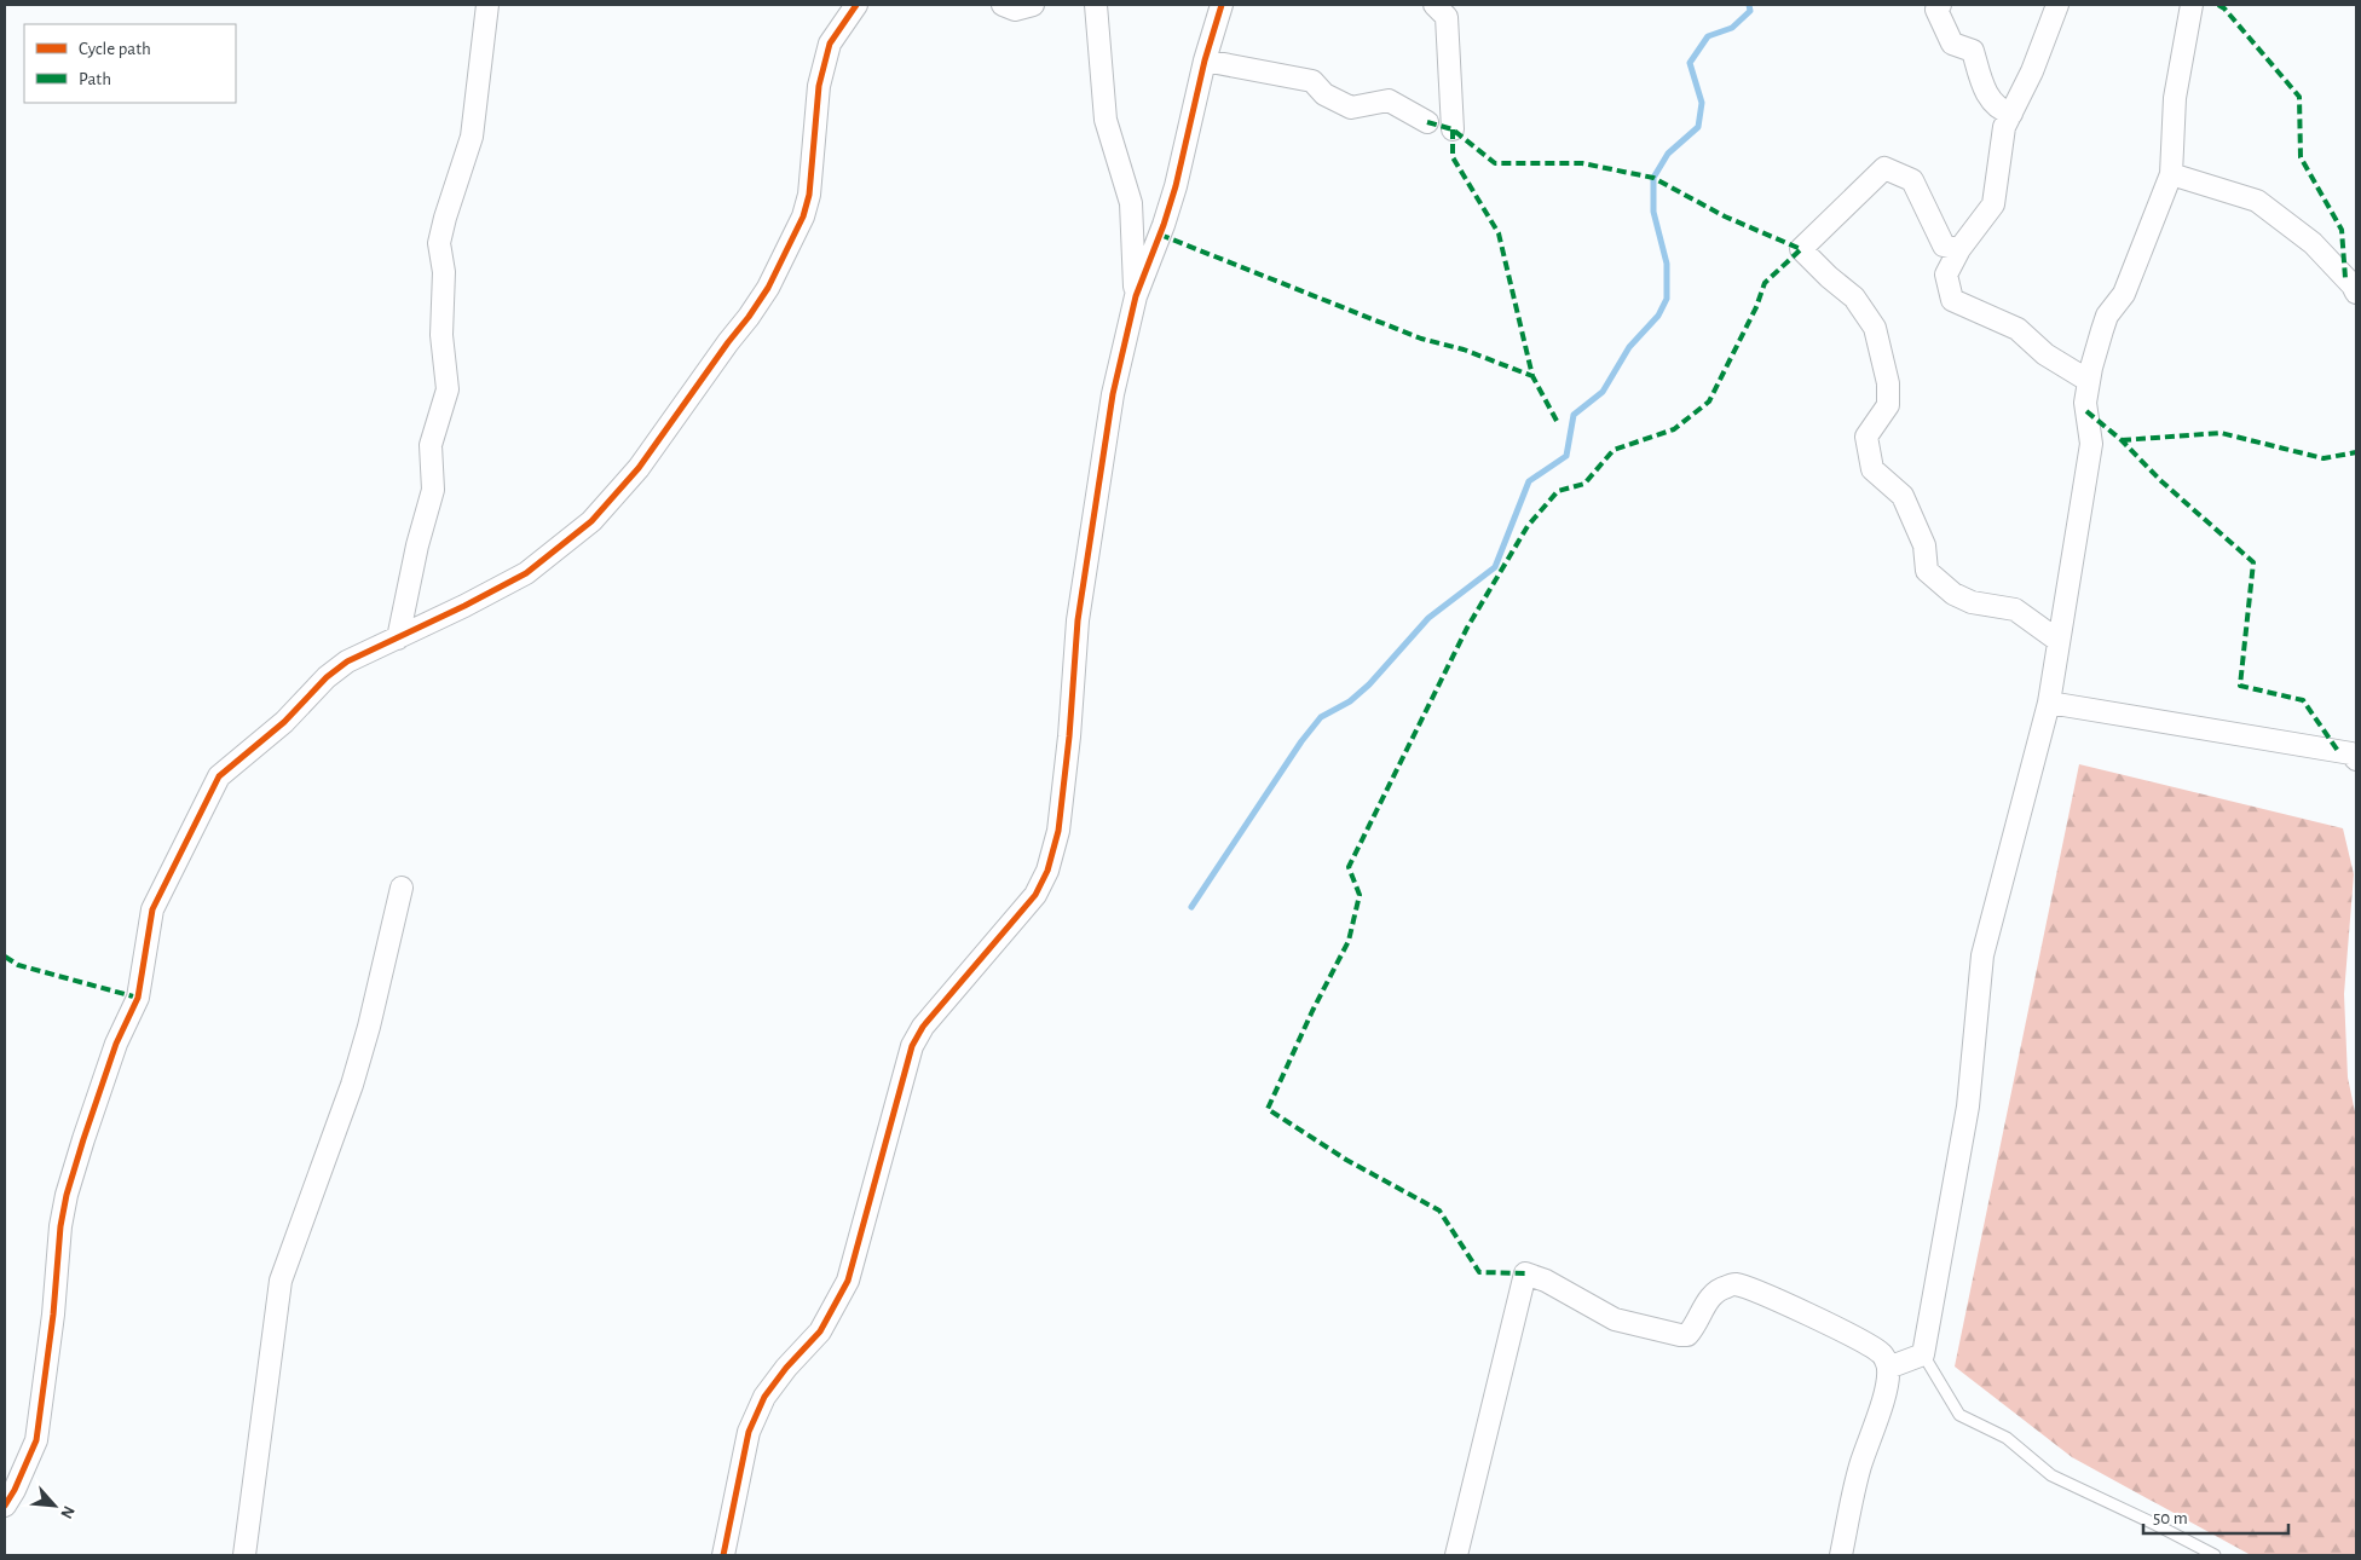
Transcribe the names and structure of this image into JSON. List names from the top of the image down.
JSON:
{
  "legend": ["Cycle path", "Path"],
  "scale_bar": "50 m",
  "north": "bottom right"
}
